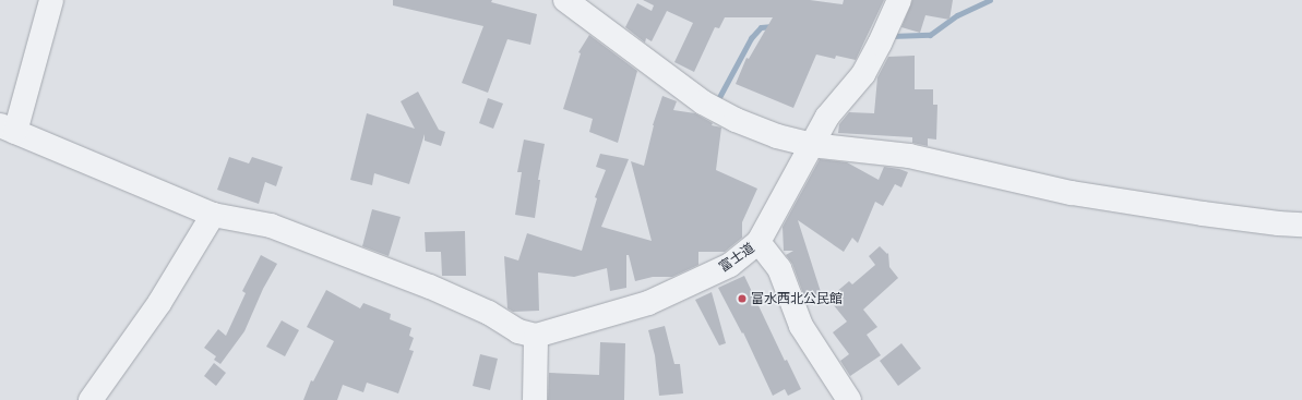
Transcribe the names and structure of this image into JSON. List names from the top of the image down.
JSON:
{
  "streets": {
    "street": ["富士道"]
  },
  "places": ["富水西北公民館"]
}
